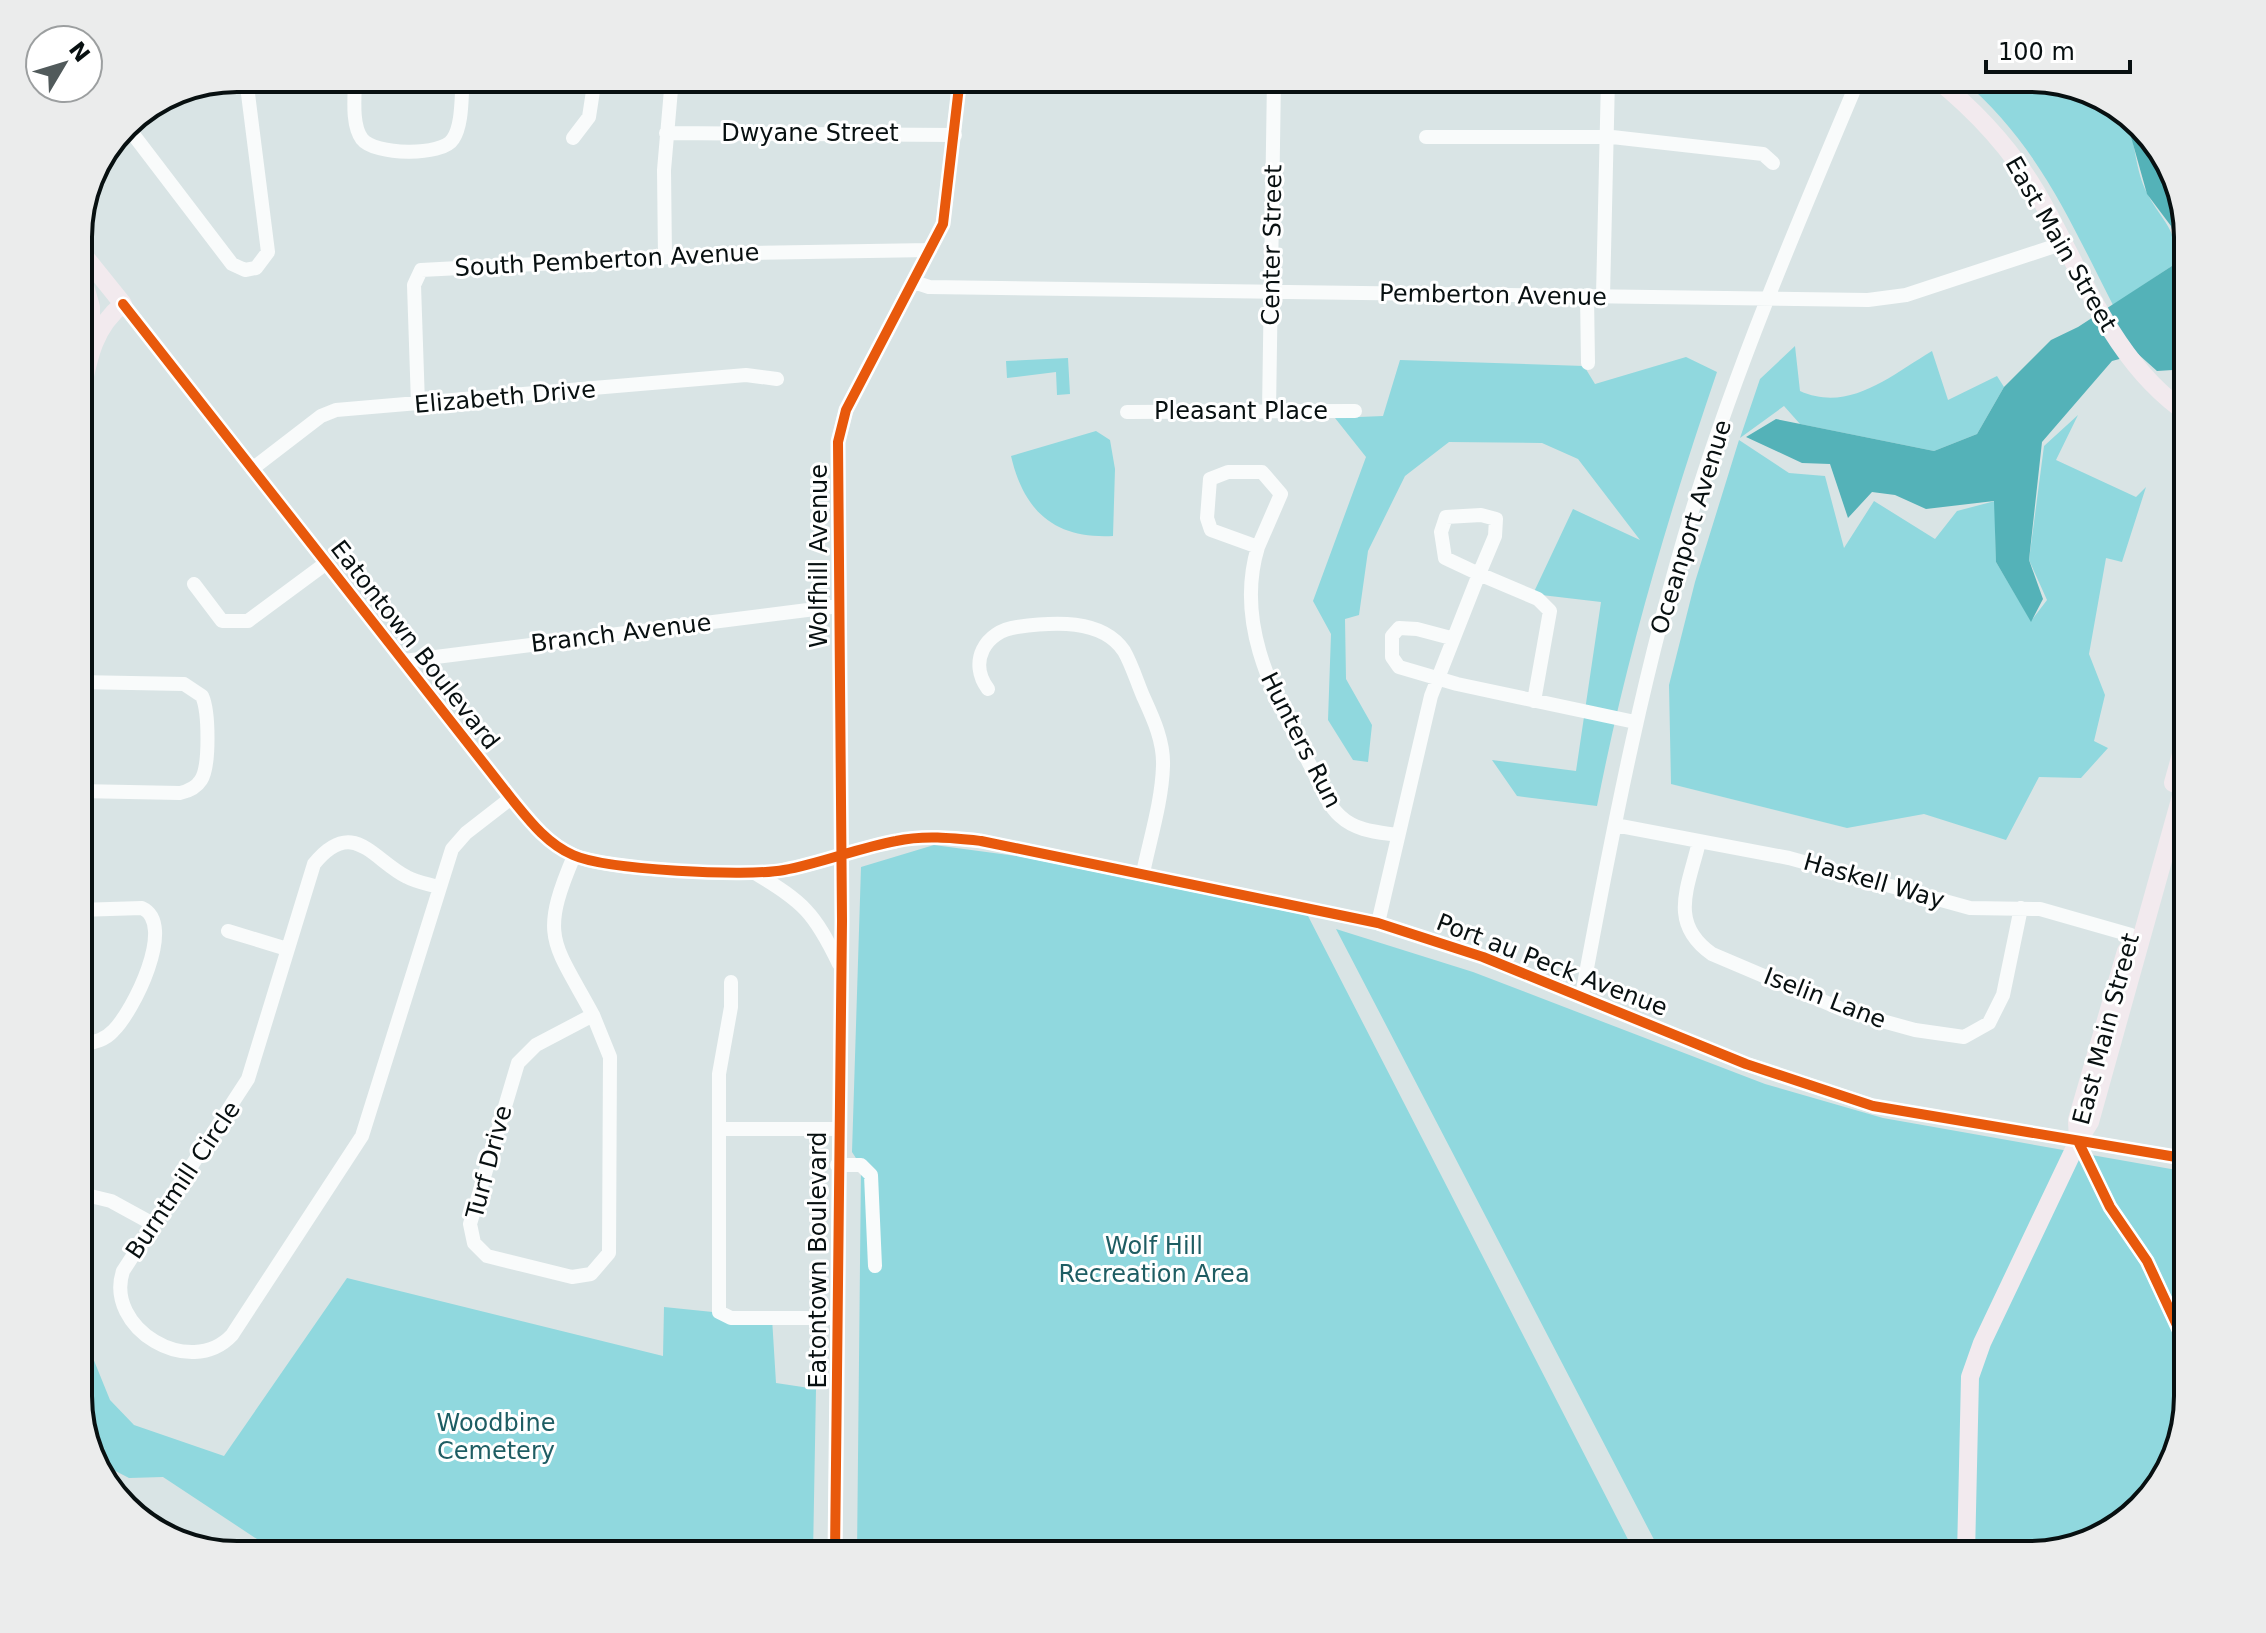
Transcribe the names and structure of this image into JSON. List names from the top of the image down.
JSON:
{
  "streets": {
    "main road": ["East Main Street"],
    "street": [
      "Dwyane Street",
      "Center Street",
      "South Pemberton Avenue",
      "Pemberton Avenue",
      "Elizabeth Drive",
      "Pleasant Place",
      "Oceanport Avenue",
      "Wolfhill Avenue",
      "Branch Avenue",
      "Eatontown Boulevard",
      "Hunters Run",
      "Haskell Way",
      "Port au Peck Avenue",
      "Iselin Lane",
      "Turf Drive",
      "Burntmill Circle"
    ]
  },
  "crossings": [
    ["Dwyane Street", "Wolfhill Avenue"],
    ["East Main Street", "Pemberton Avenue"],
    ["East Main Street", "Haskell Way"],
    ["East Main Street", "Port au Peck Avenue"],
    ["Center Street", "Pemberton Avenue"],
    ["Center Street", "Pleasant Place"],
    ["South Pemberton Avenue", "Elizabeth Drive"],
    ["South Pemberton Avenue", "Wolfhill Avenue"],
    ["Pemberton Avenue", "Oceanport Avenue"],
    ["Pemberton Avenue", "Wolfhill Avenue"],
    ["Elizabeth Drive", "Eatontown Boulevard"],
    ["Oceanport Avenue", "Haskell Way"],
    ["Oceanport Avenue", "Port au Peck Avenue"],
    ["Wolfhill Avenue", "Branch Avenue"],
    ["Wolfhill Avenue", "Eatontown Boulevard"],
    ["Wolfhill Avenue", "Port au Peck Avenue"],
    ["Branch Avenue", "Eatontown Boulevard"],
    ["Eatontown Boulevard", "Port au Peck Avenue"],
    ["Eatontown Boulevard", "Turf Drive"],
    ["Eatontown Boulevard", "Burntmill Circle"],
    ["Haskell Way", "Iselin Lane"]
  ],
  "parks": ["Wolf Hill Recreation Area", "Woodbine Cemetery"],
  "scale_bar": "100 m",
  "north": "top right"
}
